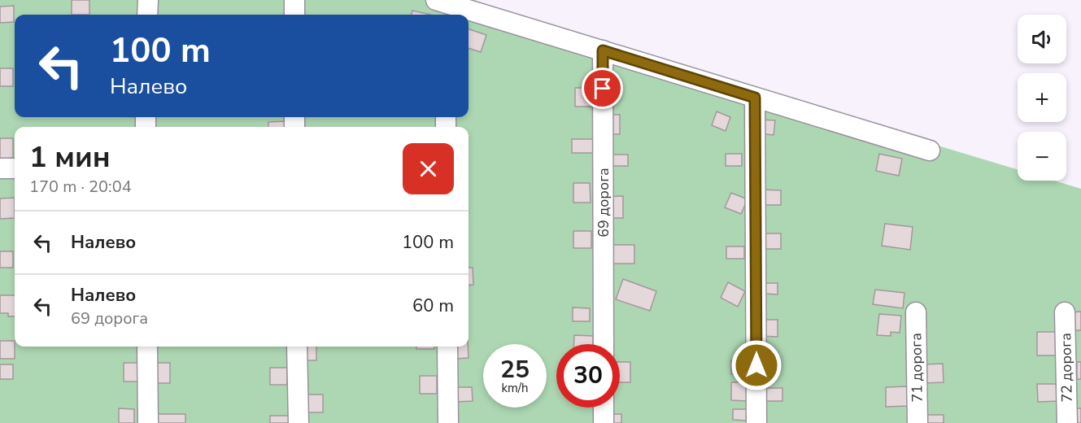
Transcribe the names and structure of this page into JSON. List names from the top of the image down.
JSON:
{
  "streets": {
    "street": ["69 дорога", "71 дорога", "72 дорога"]
  },
  "page": {
    "map_buttons": ["+", "−"],
    "turn": ["100 m", "Налево"],
    "heading": ["1 мин", "170 m · 20:04"],
    "list": [
      {
        "name": "Налево",
        "value": "100 m"
      },
      {
        "name": "Налево",
        "note": "69 дорога",
        "value": "60 m"
      }
    ],
    "speed": "25 km/h",
    "limit": "30"
  }
}
